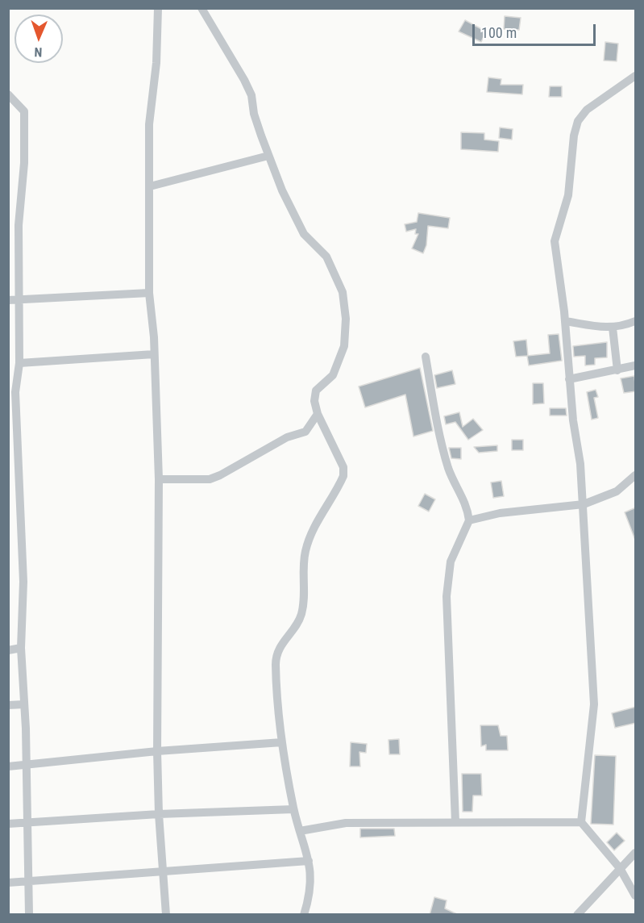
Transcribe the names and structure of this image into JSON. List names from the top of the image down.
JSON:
{
  "scale_bar": "100 m",
  "north": "bottom"
}
